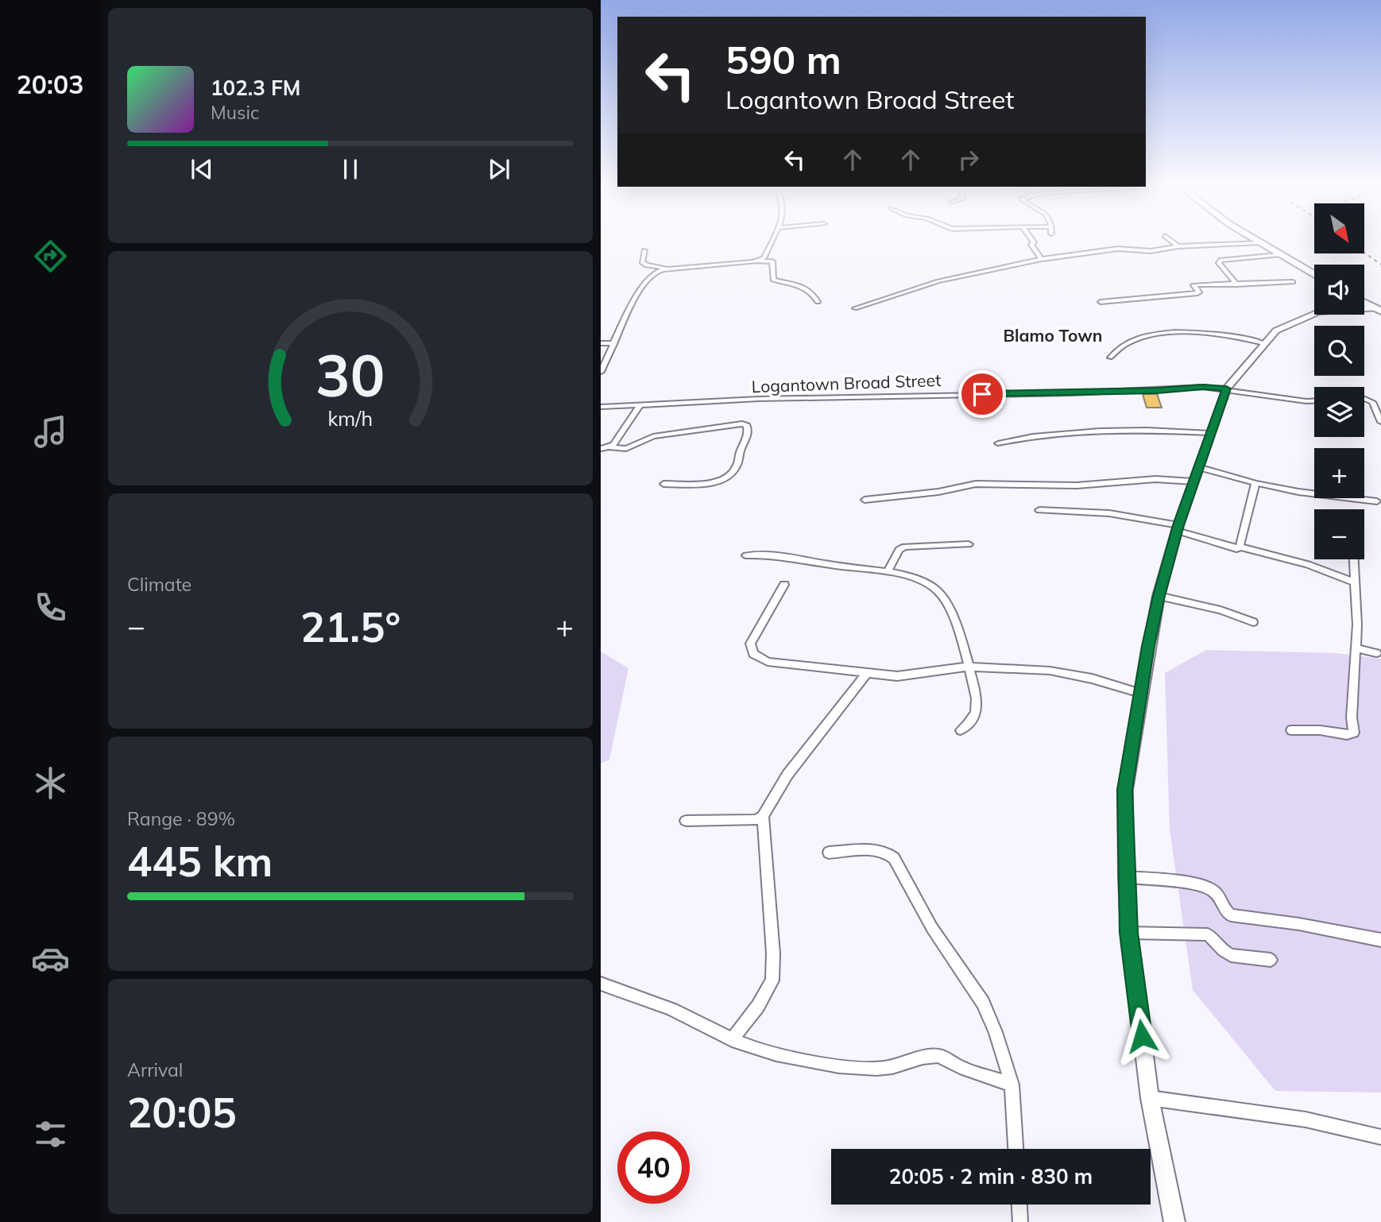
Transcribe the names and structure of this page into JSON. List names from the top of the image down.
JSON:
{
  "streets": {
    "street": ["Logantown Broad Street"]
  },
  "districts": ["Blamo Town"],
  "north": "bottom right",
  "page": {
    "tabs": "20:03",
    "turn": ["590 m", "Logantown Broad Street"],
    "song": ["102.3 FM", "Music"],
    "map_buttons": ["+", "−"],
    "tile": [
      "Climate",
      ["Range · 89%", "445 km"],
      ["Arrival", "20:05"]
    ],
    "heat": ["−", "21.5°", "+"],
    "limit": "40",
    "trip": "20:05 · 2 min · 830 m",
    "gauge": ["30", "km/h"]
  }
}
